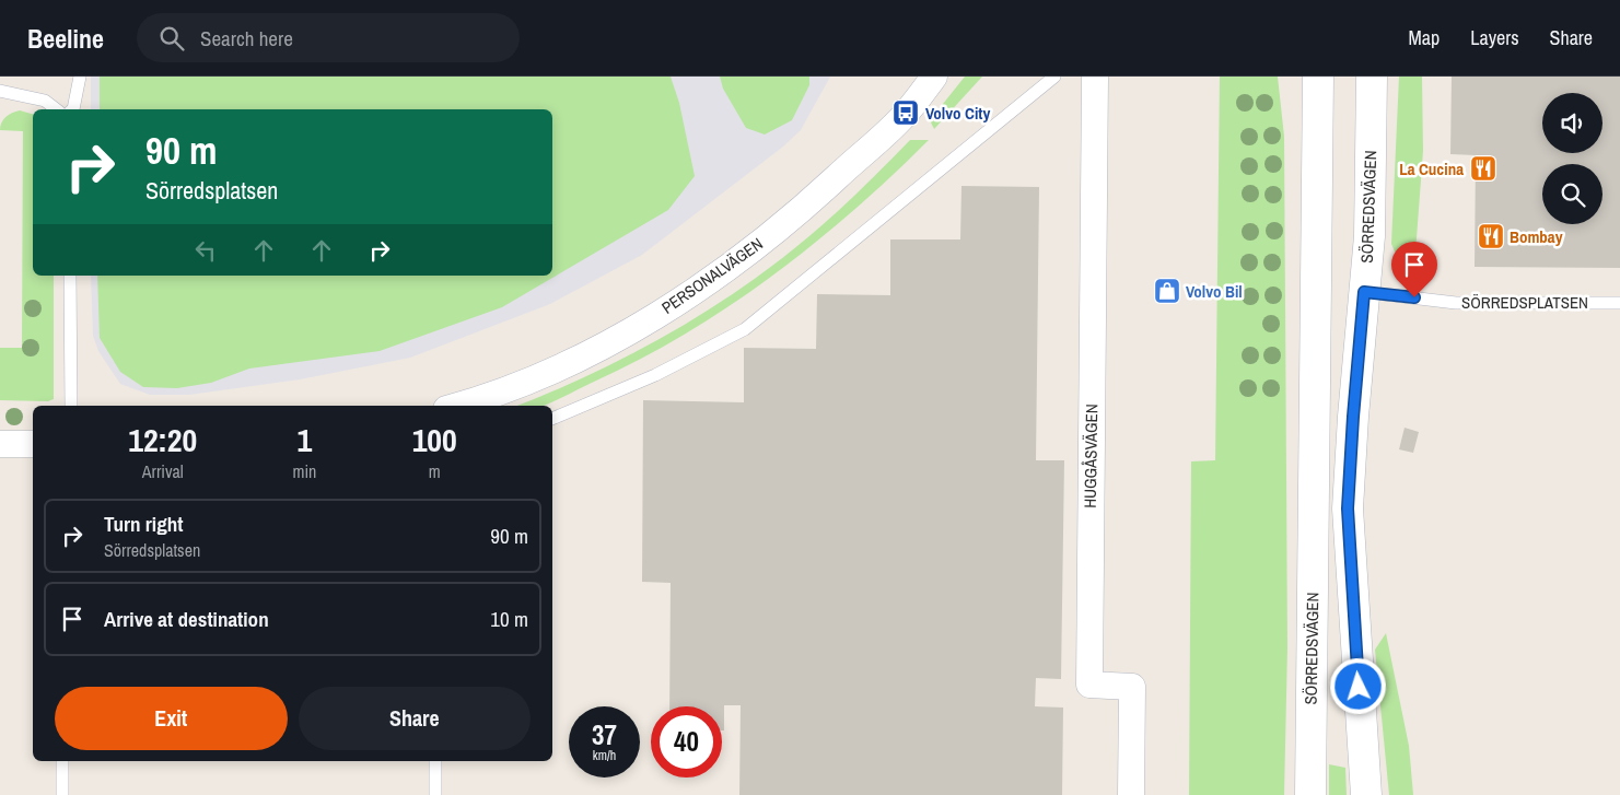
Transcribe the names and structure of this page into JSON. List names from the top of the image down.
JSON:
{
  "streets": {
    "street": ["SÖRREDSVÄGEN", "PERSONALVÄGEN", "HUGGÅSVÄGEN"],
    "lane": ["SÖRREDSPLATSEN"]
  },
  "crossings": [
    ["SÖRREDSVÄGEN", "SÖRREDSPLATSEN"]
  ],
  "places": {
    "bus stop": ["Volvo City"],
    "restaurant": ["La Cucina", "Bombay"],
    "shop": ["Volvo Bil"]
  },
  "page": {
    "header": "Beeline",
    "search": "Search here",
    "nav": ["Map", "Layers", "Share"],
    "turn": ["90 m", "Sörredsplatsen"],
    "eta": [
      "12:20",
      "Arrival",
      "1",
      "min",
      "100",
      "m"
    ],
    "list": [
      {
        "name": "Turn right",
        "note": "Sörredsplatsen",
        "value": "90 m"
      },
      {
        "name": "Arrive at destination",
        "value": "10 m"
      }
    ],
    "buttons": ["Exit", "Share"],
    "speed": "37 km/h",
    "limit": "40"
  }
}
